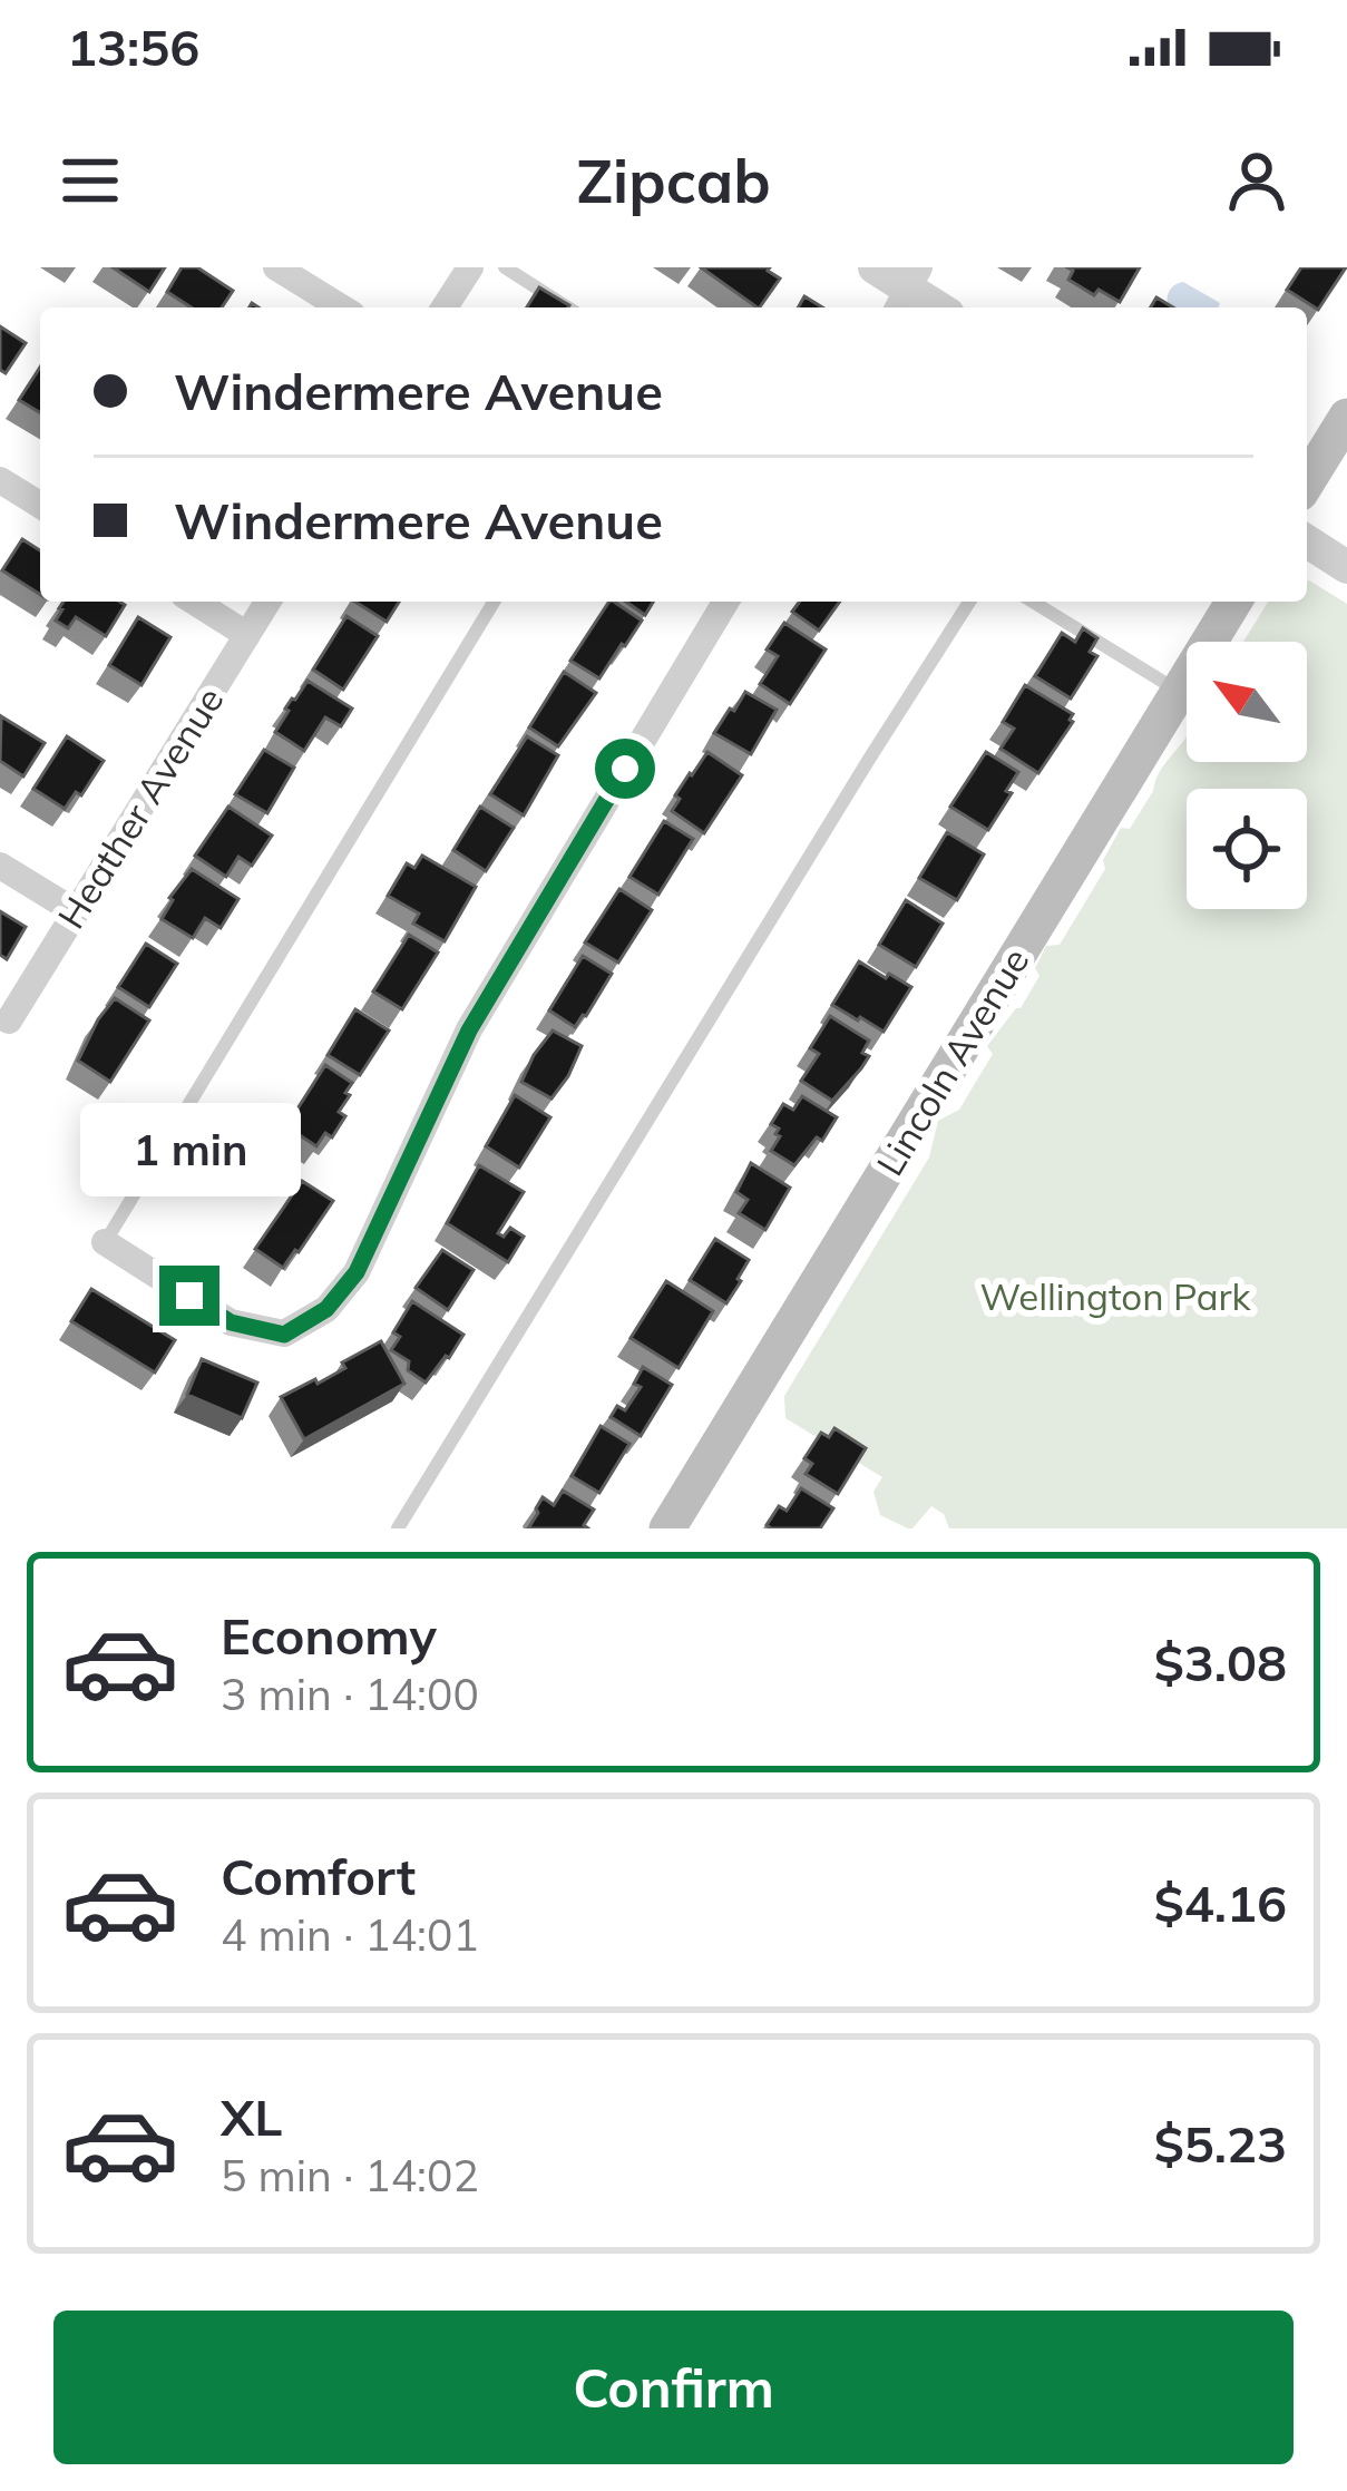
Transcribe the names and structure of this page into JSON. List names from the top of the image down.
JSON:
{
  "streets": {
    "main road": ["Lincoln Avenue"],
    "street": ["Heather Avenue"]
  },
  "parks": ["Wellington Park"],
  "north": "top left",
  "page": {
    "status": "13:56",
    "header": "Zipcab",
    "banner": ["Windermere Avenue", "Windermere Avenue"],
    "bubble": "1 min",
    "list": [
      {
        "name": "Economy",
        "note": "3 min · 14:00",
        "value": "$3.08"
      },
      {
        "name": "Comfort",
        "note": "4 min · 14:01",
        "value": "$4.16"
      },
      {
        "name": "XL",
        "note": "5 min · 14:02",
        "value": "$5.23"
      }
    ],
    "buttons": "Confirm"
  }
}
